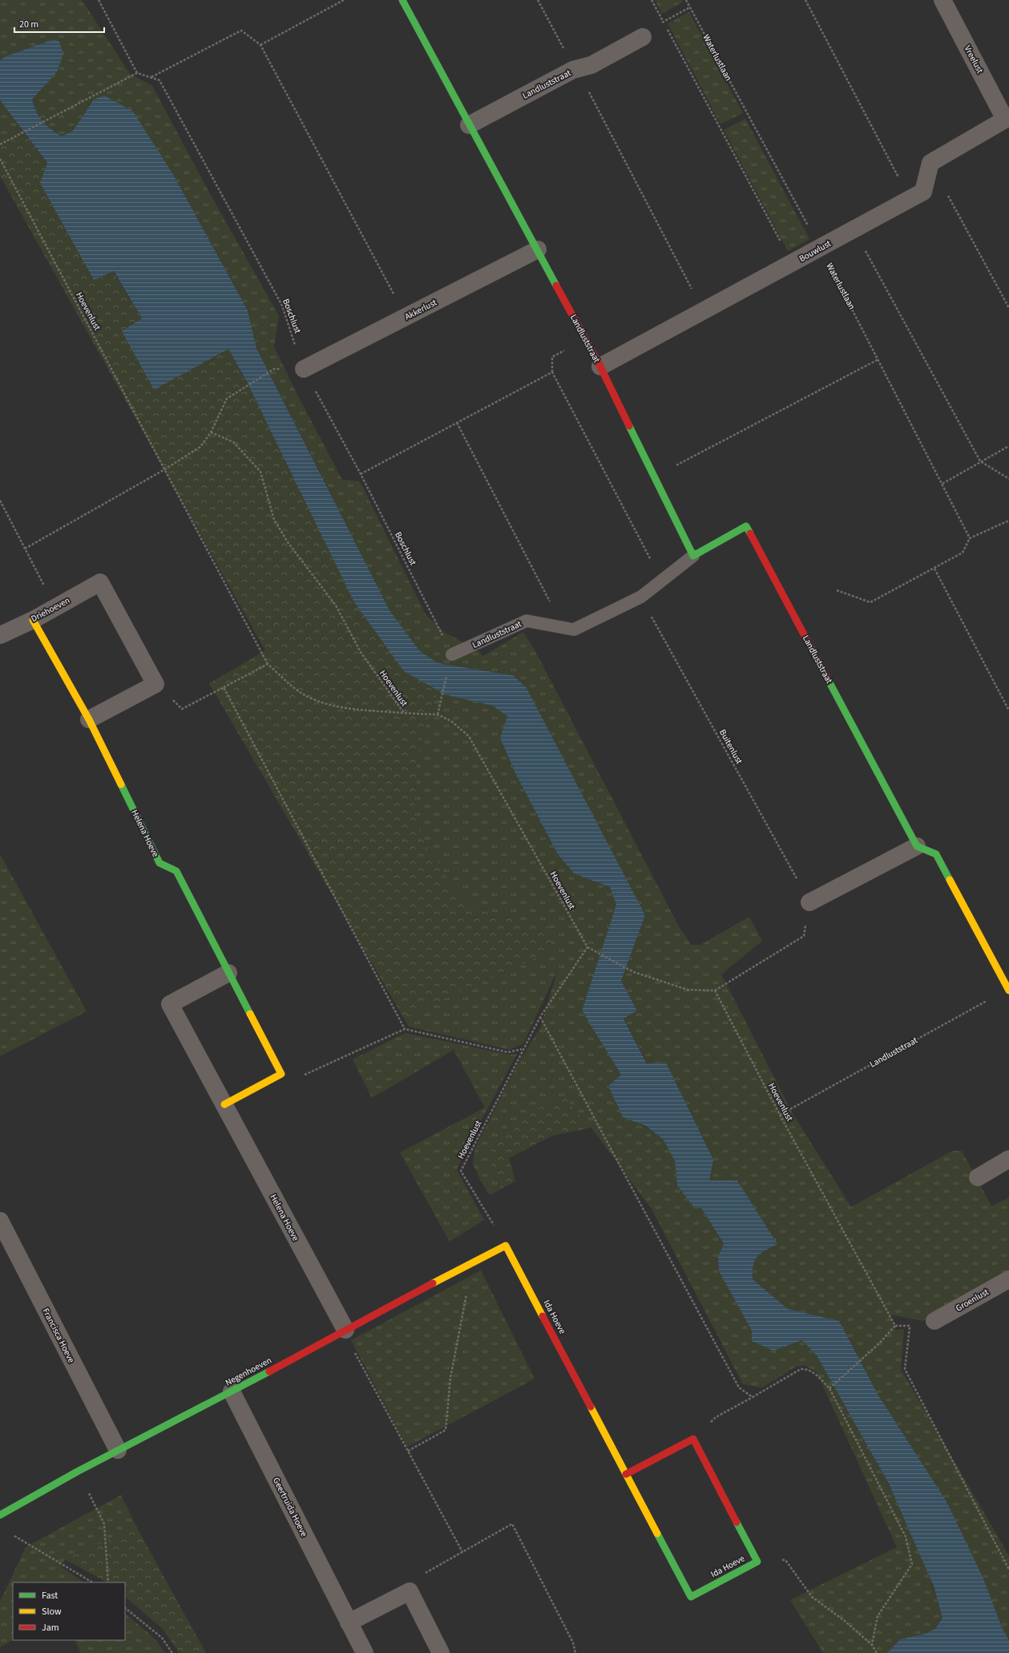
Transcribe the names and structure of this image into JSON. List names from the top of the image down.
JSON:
{
  "streets": {
    "street": [
      "Vreelust",
      "Landluststraat",
      "Bouwlust",
      "Akkerlust",
      "Driehoeven",
      "Helena Hoeve",
      "Groenlust",
      "Ida Hoeve",
      "Francisca Hoeve",
      "Negenhoeven",
      "Geertruida Hoeve"
    ],
    "path": [
      "Waterlustlaan",
      "Hoevenlust",
      "Boschlust",
      "Buitenlust"
    ]
  },
  "crossings": [
    ["Waterlustlaan", "Bouwlust"],
    ["Landluststraat", "Bouwlust"],
    ["Landluststraat", "Akkerlust"],
    ["Landluststraat", "Hoevenlust"],
    ["Landluststraat", "Boschlust"],
    ["Landluststraat", "Buitenlust"],
    ["Akkerlust", "Boschlust"],
    ["Hoevenlust", "Ida Hoeve"],
    ["Hoevenlust", "Negenhoeven"],
    ["Driehoeven", "Helena Hoeve"],
    ["Helena Hoeve", "Negenhoeven"],
    ["Ida Hoeve", "Negenhoeven"],
    ["Francisca Hoeve", "Negenhoeven"],
    ["Negenhoeven", "Geertruida Hoeve"]
  ],
  "legend": ["Fast", "Slow", "Jam"],
  "scale_bar": "20 m"
}
